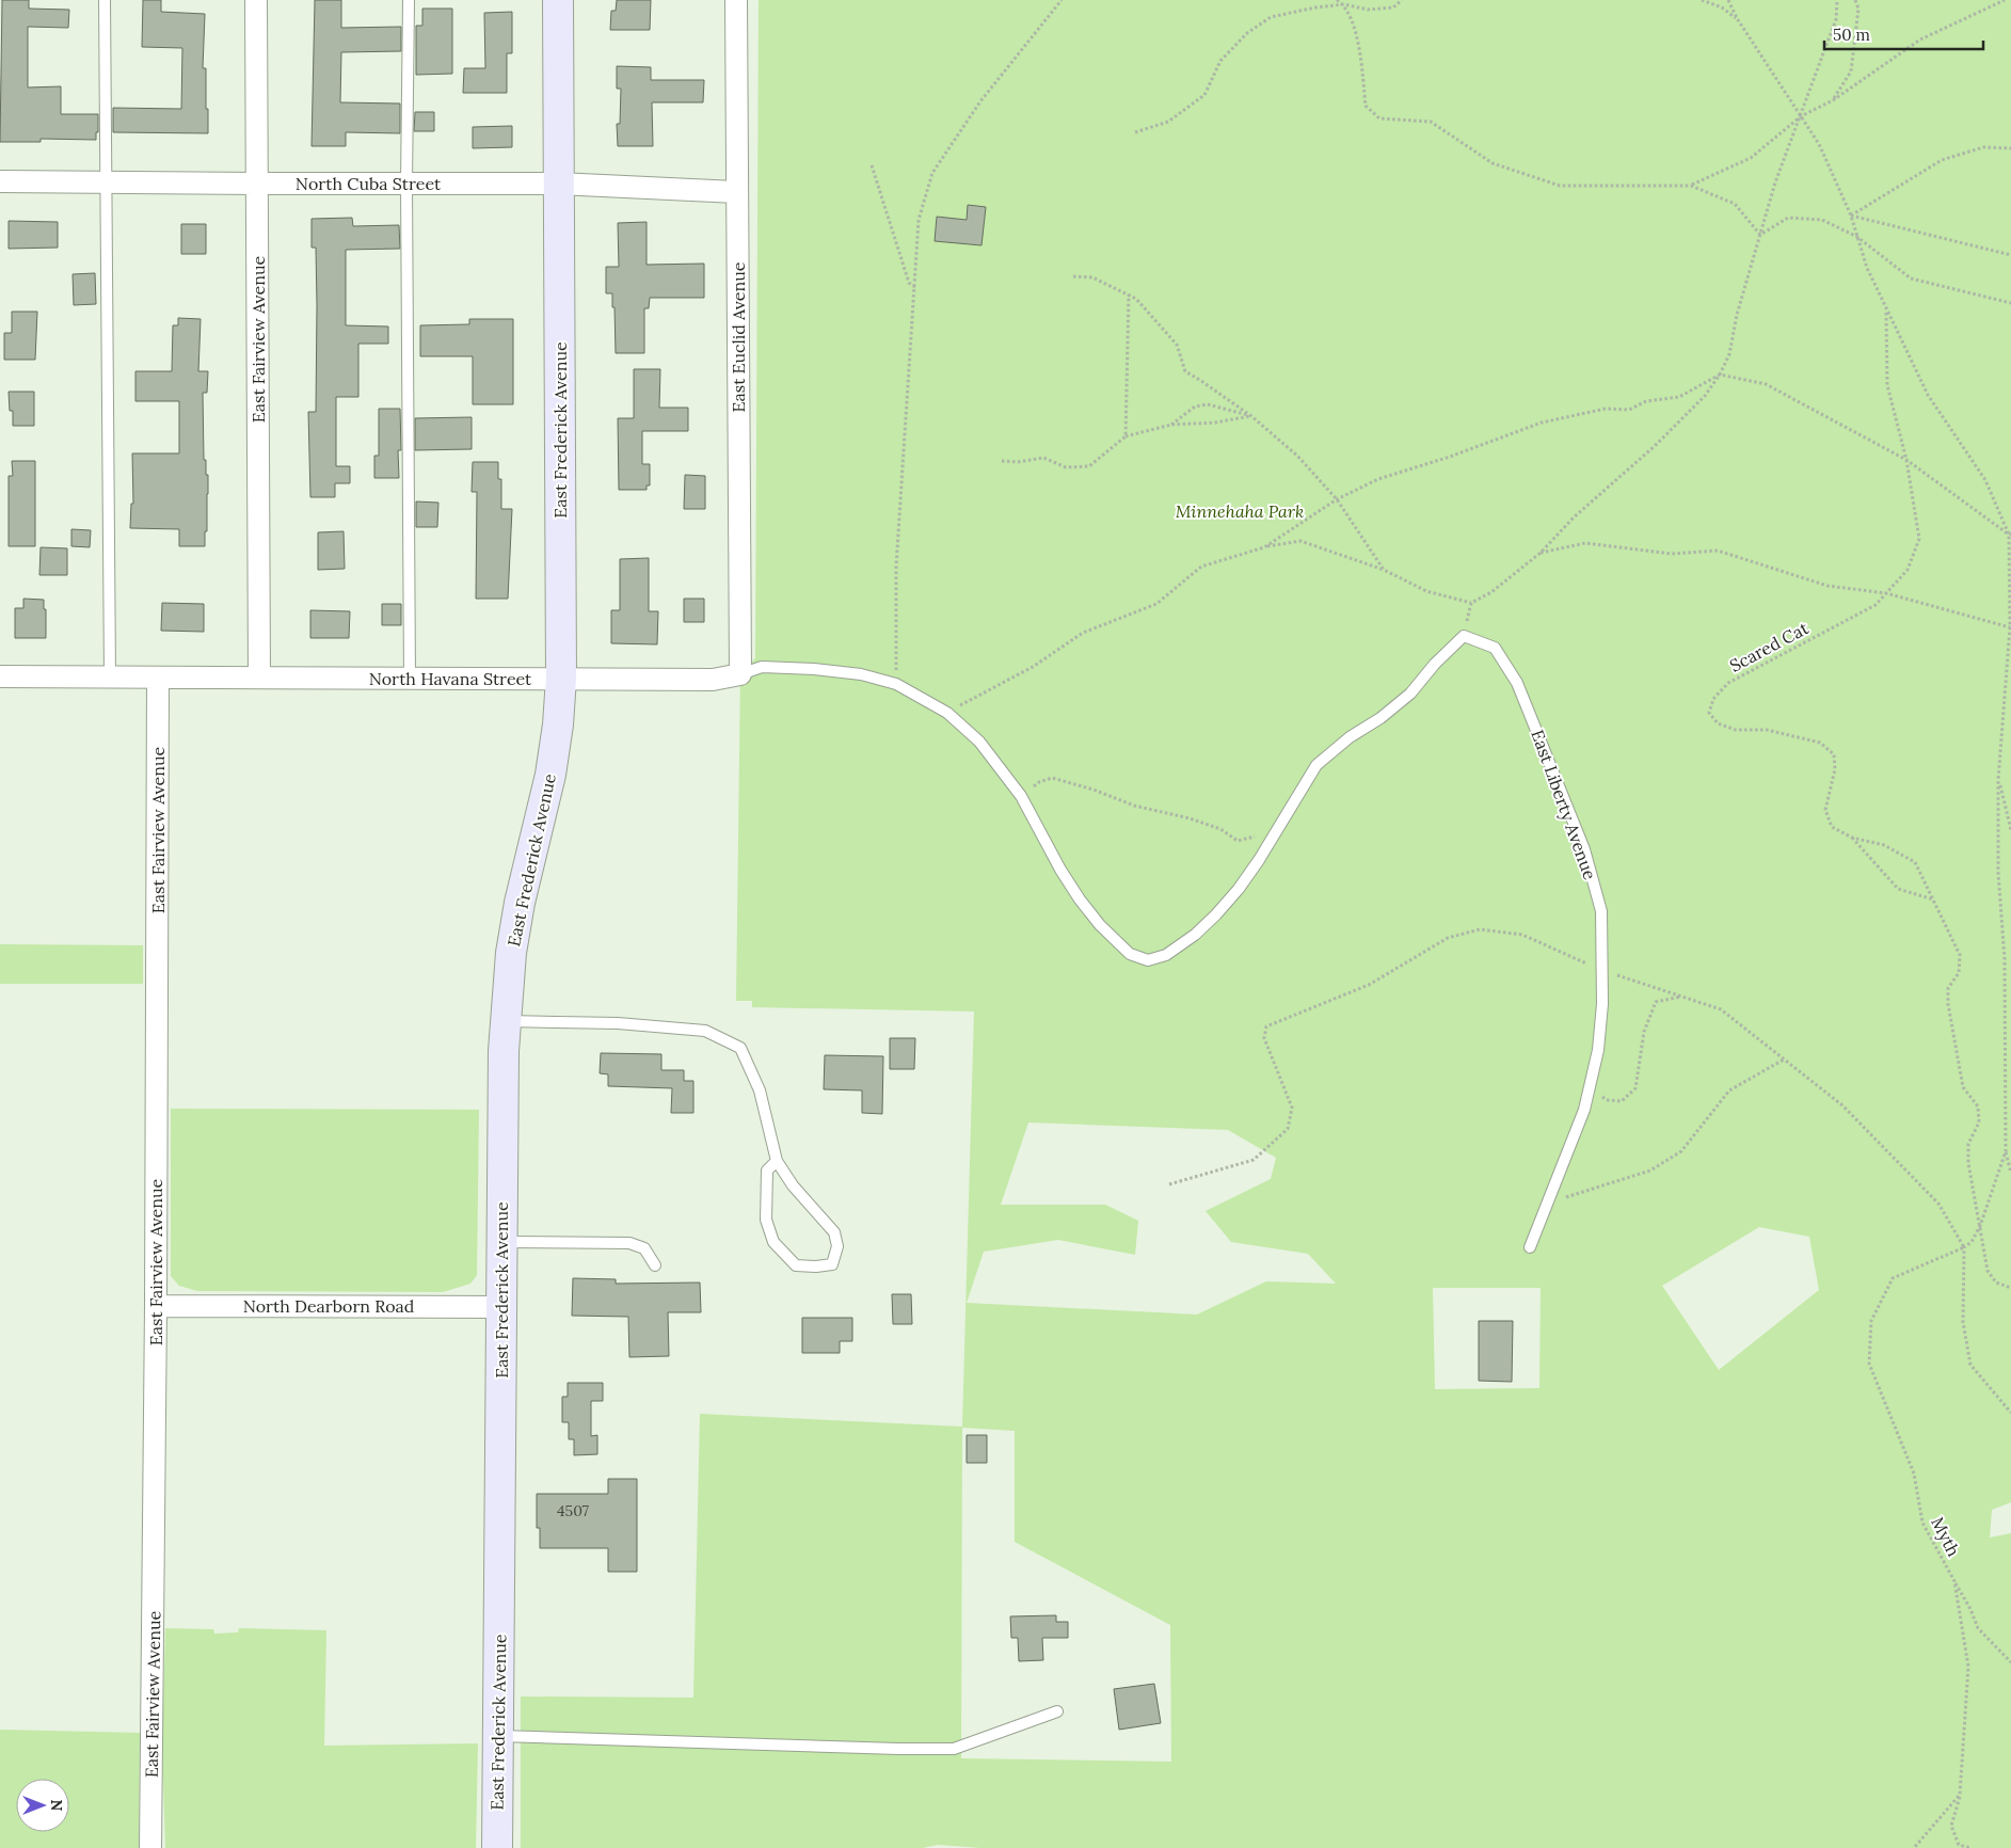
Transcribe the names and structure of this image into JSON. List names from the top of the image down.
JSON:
{
  "streets": {
    "main road": ["East Frederick Avenue"],
    "street": [
      "North Cuba Street",
      "East Euclid Avenue",
      "East Fairview Avenue",
      "North Havana Street",
      "North Dearborn Road"
    ],
    "lane": ["East Liberty Avenue"],
    "path": ["Scared Cat", "Myth"]
  },
  "crossings": [
    ["North Cuba Street", "East Euclid Avenue"],
    ["North Cuba Street", "East Fairview Avenue"],
    ["North Cuba Street", "East Frederick Avenue"],
    ["East Euclid Avenue", "North Havana Street"],
    ["East Fairview Avenue", "North Havana Street"],
    ["East Fairview Avenue", "North Dearborn Road"],
    ["East Frederick Avenue", "North Havana Street"],
    ["East Frederick Avenue", "North Dearborn Road"],
    ["North Havana Street", "East Liberty Avenue"]
  ],
  "parks": ["Minnehaha Park"],
  "house_numbers": ["4507"],
  "scale_bar": "50 m",
  "north": "right"
}
